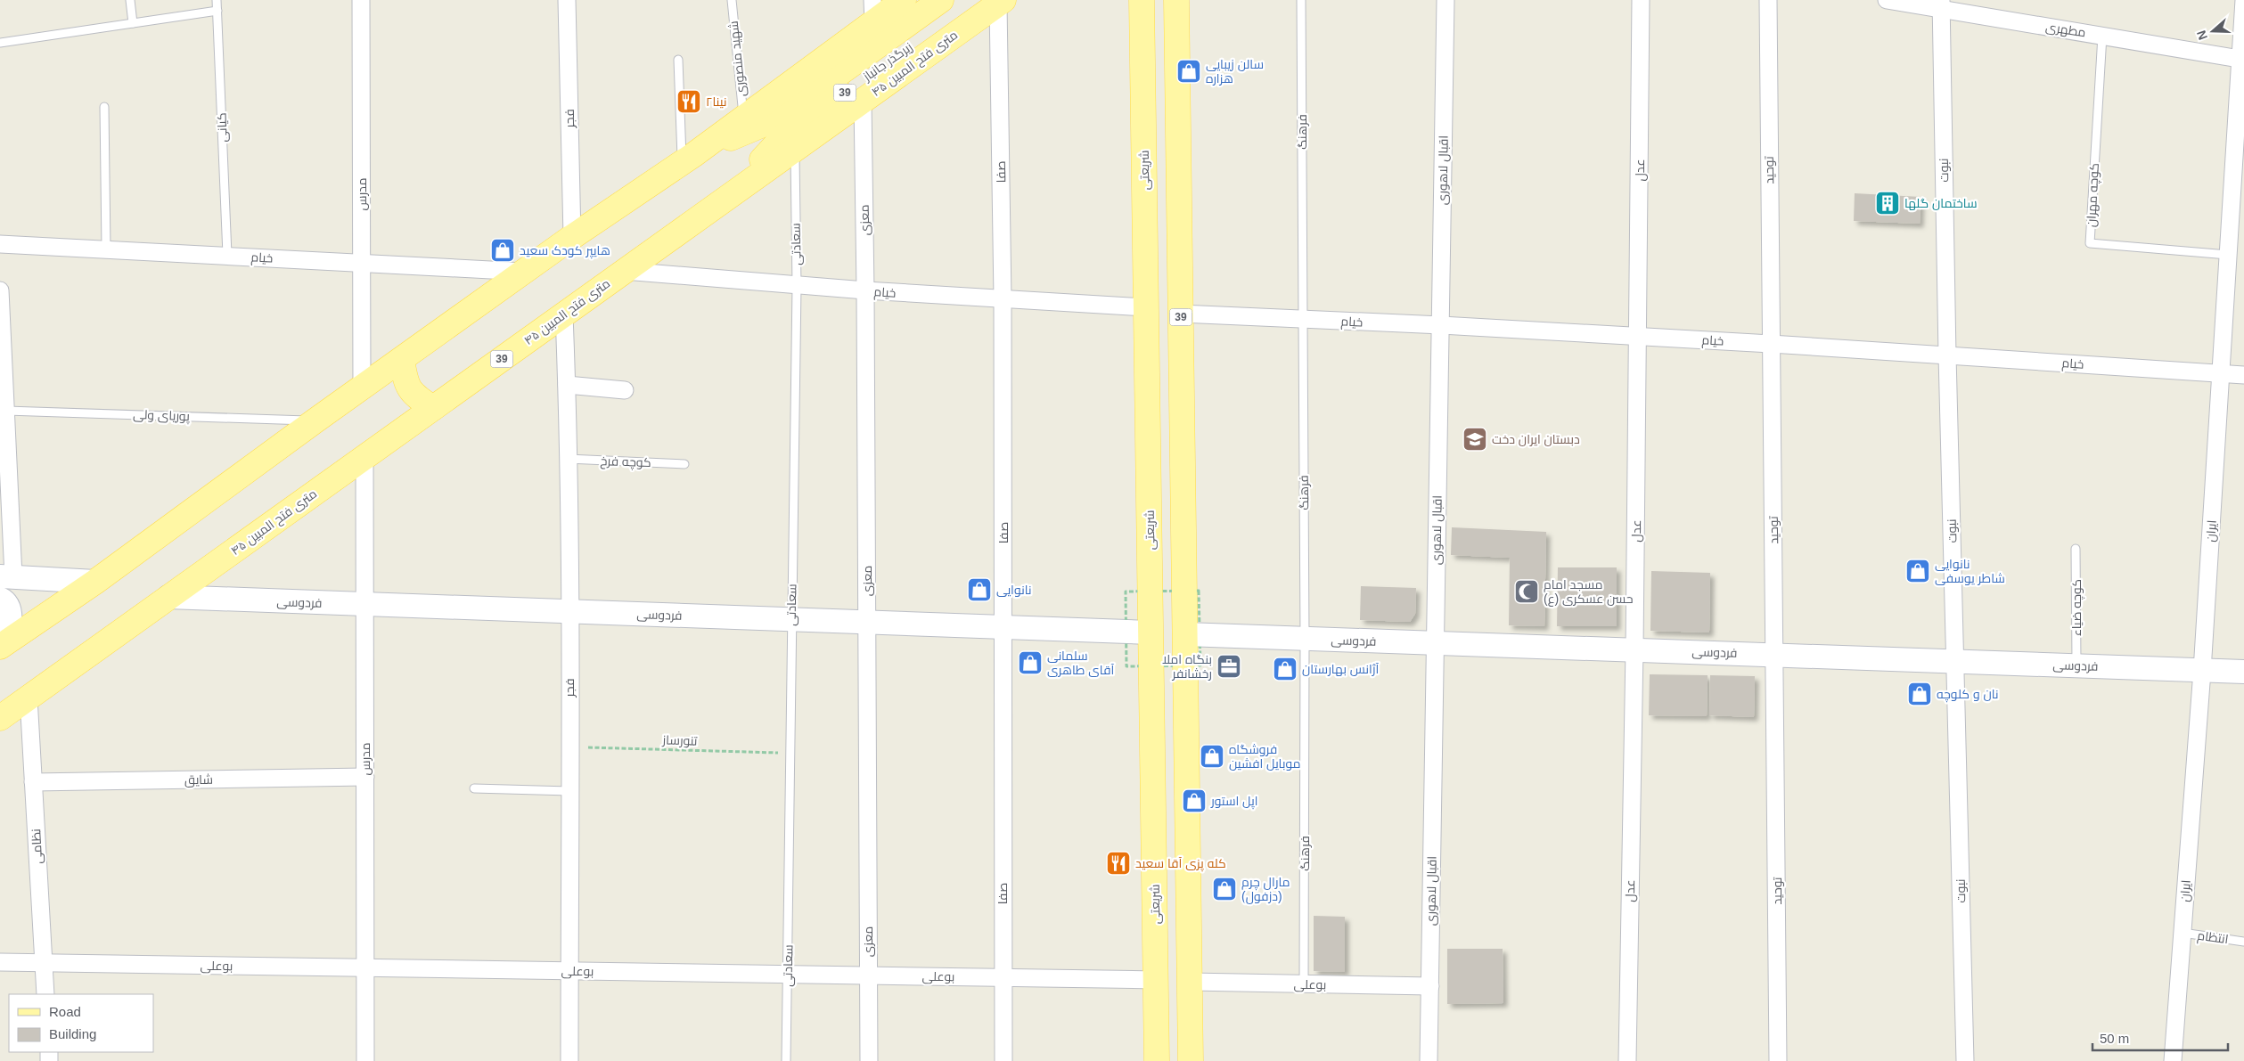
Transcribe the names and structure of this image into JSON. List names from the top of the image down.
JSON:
{
  "streets": {
    "main road": [
      "زیرگذر جانباز",
      "۴۵ متری فتح المبین",
      "39",
      "شریعتی",
      "فردوسی"
    ],
    "street": [
      "مطهری",
      "فجر",
      "اقبال لاهوری",
      "عدل",
      "توحید",
      "نبوت",
      "صفا",
      "مدرس",
      "معزی",
      "خیام",
      "ایران",
      "شایق",
      "نظامی",
      "بوعلی"
    ],
    "lane": [
      "شهید منصوری",
      "کیانی",
      "فرهنگ",
      "کوچه مهران",
      "سعادتی",
      "پوریای ولی",
      "کوچه فرخ",
      "کوچه ضیاء",
      "انتظام"
    ],
    "path": ["تنورساز"]
  },
  "crossings": [
    ["مطهری", "نبوت"],
    ["مطهری", "کوچه مهران"],
    ["مطهری", "ایران"],
    ["شهید منصوری", "39"],
    ["زیرگذر جانباز", "۴۵ متری فتح المبین"],
    ["زیرگذر جانباز", "39"],
    ["زیرگذر جانباز", "صفا"],
    ["۴۵ متری فتح المبین", "فجر"],
    ["۴۵ متری فتح المبین", "صفا"],
    ["۴۵ متری فتح المبین", "مدرس"],
    ["۴۵ متری فتح المبین", "معزی"],
    ["۴۵ متری فتح المبین", "سعادتی"],
    ["۴۵ متری فتح المبین", "خیام"],
    ["۴۵ متری فتح المبین", "فردوسی"],
    ["۴۵ متری فتح المبین", "نظامی"],
    ["39", "فجر"],
    ["39", "مدرس"],
    ["39", "خیام"],
    ["39", "پوریای ولی"],
    ["39", "فردوسی"],
    ["39", "بوعلی"],
    ["فجر", "کوچه فرخ"],
    ["فجر", "فردوسی"],
    ["فجر", "تنورساز"],
    ["فجر", "بوعلی"],
    ["کیانی", "خیام"],
    ["فرهنگ", "خیام"],
    ["فرهنگ", "فردوسی"],
    ["فرهنگ", "بوعلی"],
    ["شریعتی", "خیام"],
    ["شریعتی", "فردوسی"],
    ["شریعتی", "بوعلی"],
    ["اقبال لاهوری", "خیام"],
    ["اقبال لاهوری", "فردوسی"],
    ["اقبال لاهوری", "بوعلی"],
    ["عدل", "خیام"],
    ["عدل", "فردوسی"],
    ["توحید", "خیام"],
    ["توحید", "فردوسی"],
    ["نبوت", "خیام"],
    ["نبوت", "فردوسی"],
    ["صفا", "خیام"],
    ["صفا", "فردوسی"],
    ["صفا", "بوعلی"],
    ["مدرس", "خیام"],
    ["مدرس", "فردوسی"],
    ["مدرس", "شایق"],
    ["مدرس", "بوعلی"],
    ["کوچه مهران", "ایران"],
    ["معزی", "خیام"],
    ["معزی", "فردوسی"],
    ["معزی", "بوعلی"],
    ["سعادتی", "خیام"],
    ["سعادتی", "فردوسی"],
    ["سعادتی", "تنورساز"],
    ["سعادتی", "بوعلی"],
    ["خیام", "ایران"],
    ["ایران", "فردوسی"],
    ["ایران", "انتظام"],
    ["فردوسی", "کوچه ضیاء"],
    ["شایق", "نظامی"],
    ["نظامی", "بوعلی"]
  ],
  "places": {
    "shop": [
      "سالن زیبایی هزاره",
      "هایپر کودک سعید",
      "نانوایی شاطر یوسفی",
      "نانوایی",
      "سلمانی آقای طاهری",
      "آژانس بهارستان",
      "نان و کلوچه",
      "فروشگاه موبایل افشین",
      "اپل استور",
      "مارال چرم (دزفول)"
    ],
    "restaurant": ["نینا۲", "کله پزی آقا سعید"],
    "building": ["ساختمان گلها"],
    "school or university": ["دبستان ایران دخت"],
    "mosque": ["مسجد امام حسن عسکری (ع)"],
    "office": ["بنگاه املا رخشانفر"]
  },
  "legend": ["Road", "Building"],
  "scale_bar": "50 m",
  "north": "left"
}
